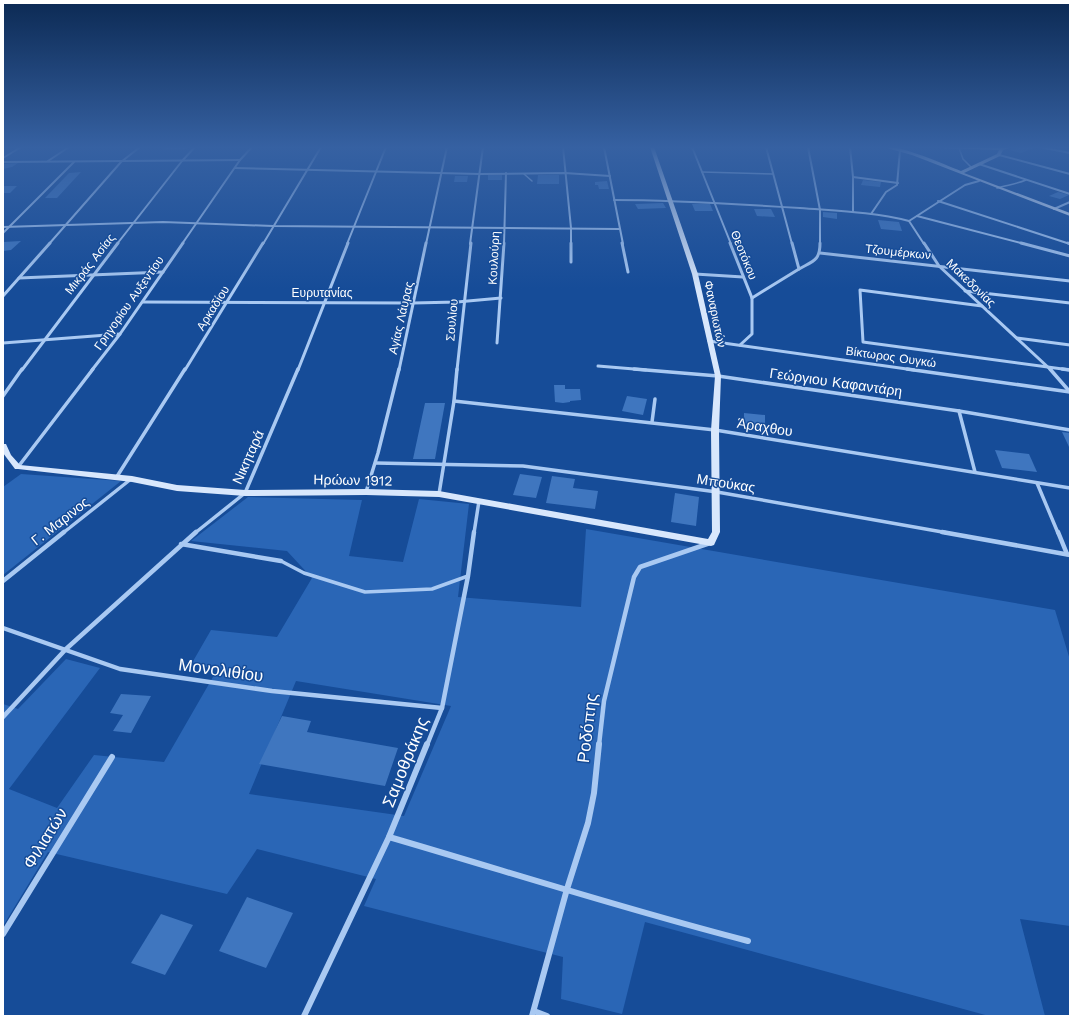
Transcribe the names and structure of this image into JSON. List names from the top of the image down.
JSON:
{
  "streets": {
    "street": [
      "Τζουμέρκων",
      "Θεοτόκου",
      "Κουλούρη",
      "Μικράς Ασίας",
      "Μακεδονίας",
      "Ευρυτανίας",
      "Γρηγορίου Αυξεντίου",
      "Αρκαδίου",
      "Φαναριωτών",
      "Αγίας Λάυρας",
      "Σουλίου",
      "Βίκτωρος Ουγκώ",
      "Γεώργιου Καφαντάρη",
      "Άραχθου",
      "Νικηταρά",
      "Ηρώων 1912",
      "Μπούκας",
      "Γ. Μαρινος",
      "Μονολιθίου",
      "Ροδόπης",
      "Σαμοθράκης",
      "Φιλιατών"
    ]
  },
  "crossings": [
    ["Τζουμέρκων", "Μακεδονίας"],
    ["Θεοτόκου", "Βίκτωρος Ουγκώ"],
    ["Κουλούρη", "Ευρυτανίας"],
    ["Μακεδονίας", "Βίκτωρος Ουγκώ"],
    ["Ευρυτανίας", "Γρηγορίου Αυξεντίου"],
    ["Ευρυτανίας", "Αρκαδίου"],
    ["Ευρυτανίας", "Αγίας Λάυρας"],
    ["Ευρυτανίας", "Σουλίου"],
    ["Ευρυτανίας", "Νικηταρά"],
    ["Γρηγορίου Αυξεντίου", "Ηρώων 1912"],
    ["Αρκαδίου", "Ηρώων 1912"],
    ["Φαναριωτών", "Βίκτωρος Ουγκώ"],
    ["Φαναριωτών", "Γεώργιου Καφαντάρη"],
    ["Φαναριωτών", "Άραχθου"],
    ["Φαναριωτών", "Μπούκας"],
    ["Αγίας Λάυρας", "Ηρώων 1912"],
    ["Αγίας Λάυρας", "Μπούκας"],
    ["Σουλίου", "Άραχθου"],
    ["Σουλίου", "Ηρώων 1912"],
    ["Σουλίου", "Μπούκας"],
    ["Νικηταρά", "Ηρώων 1912"],
    ["Νικηταρά", "Μονολιθίου"],
    ["Ηρώων 1912", "Γ. Μαρινος"],
    ["Ηρώων 1912", "Ροδόπης"],
    ["Ηρώων 1912", "Σαμοθράκης"],
    ["Μονολιθίου", "Σαμοθράκης"]
  ]
}
